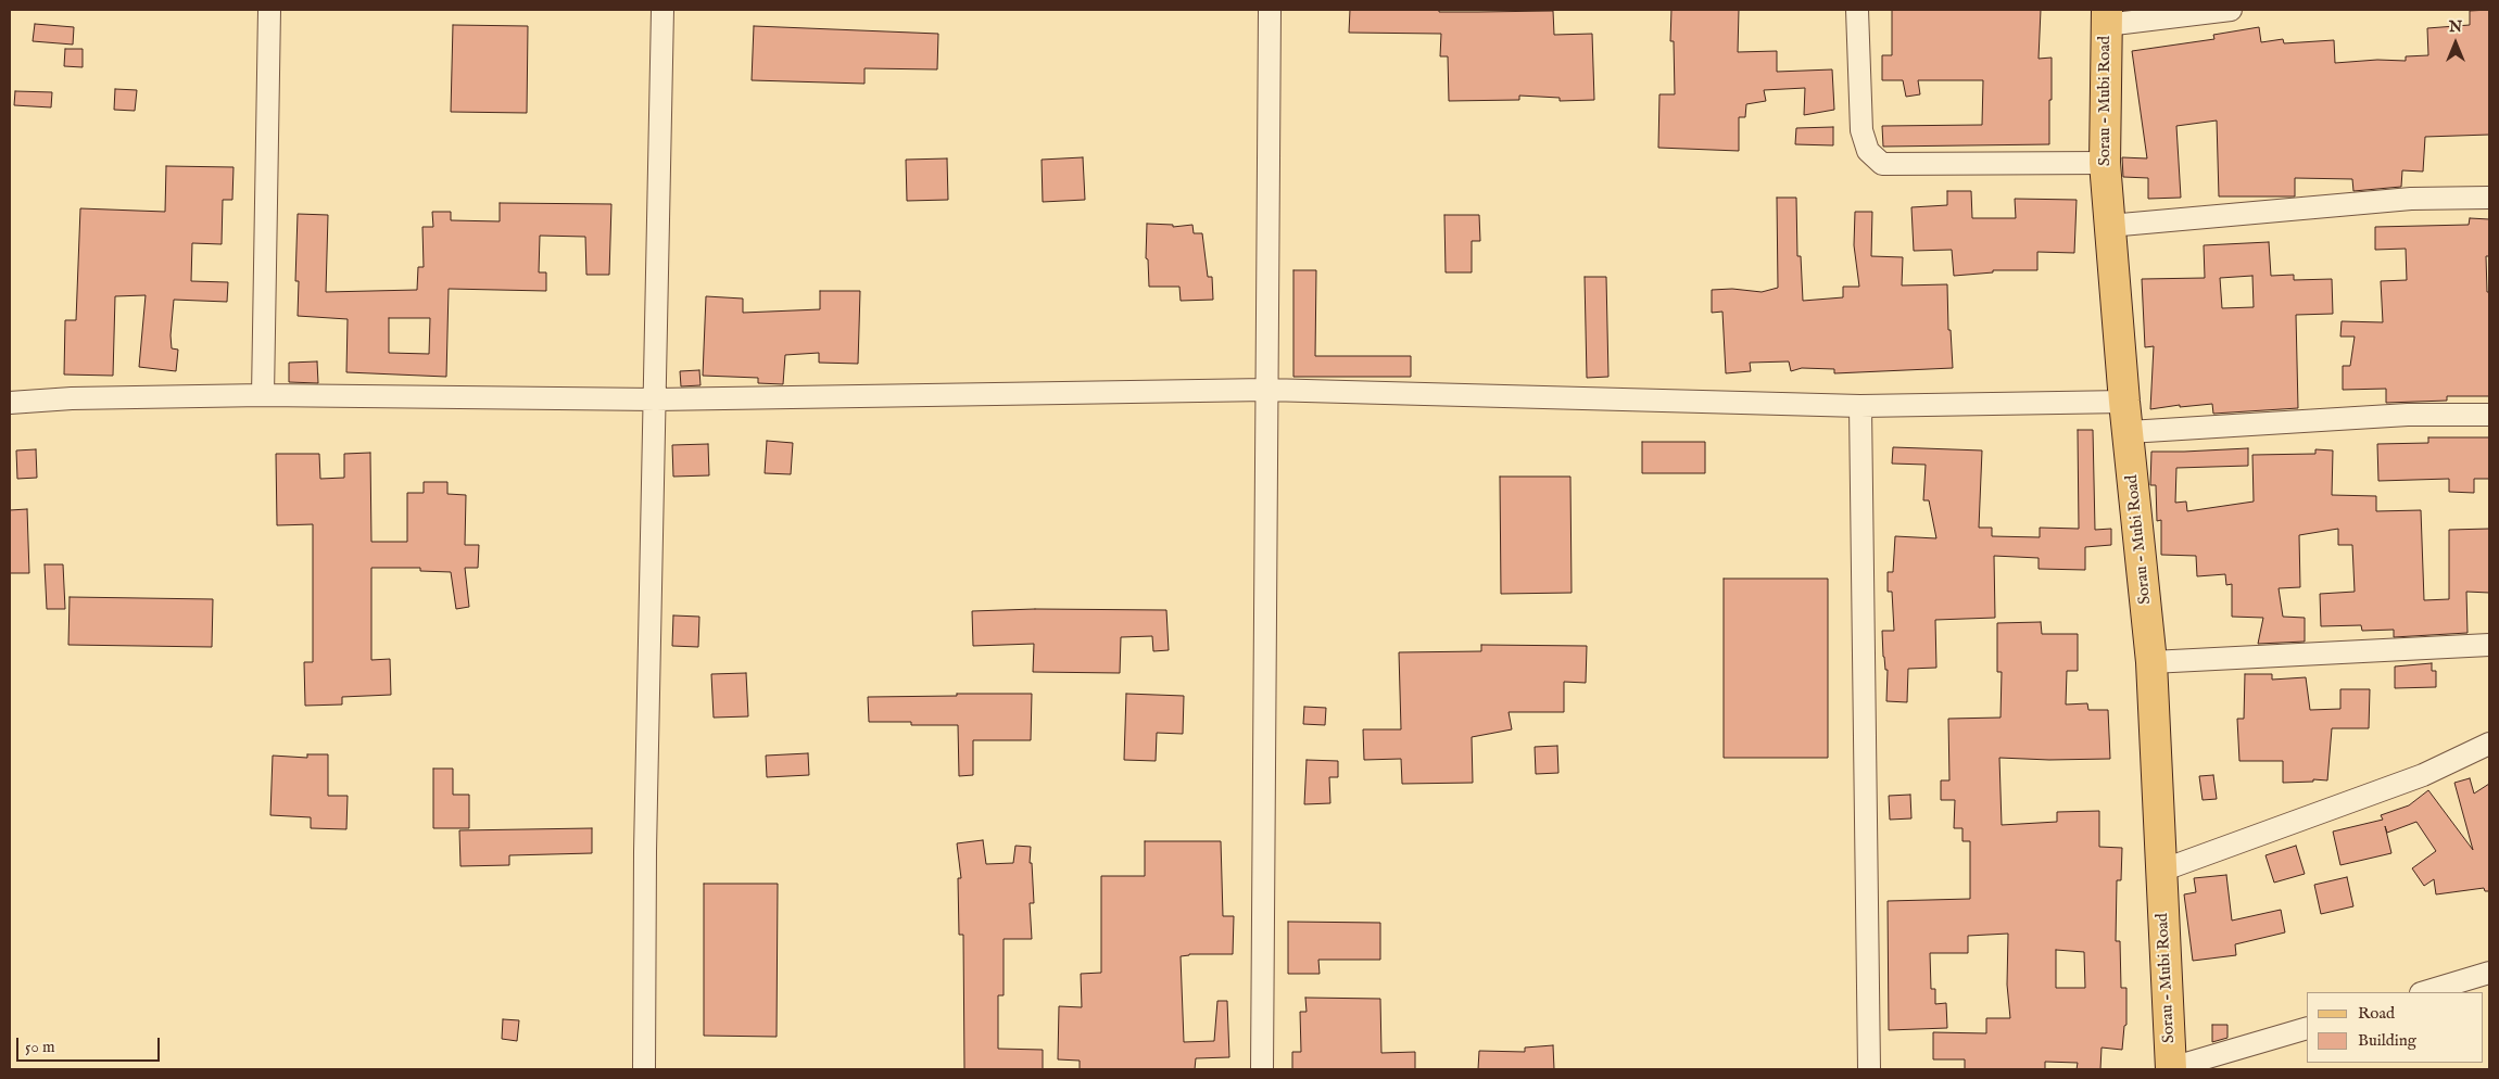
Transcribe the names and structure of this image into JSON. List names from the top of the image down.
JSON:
{
  "streets": {
    "main road": ["Sorau - Mubi Road"]
  },
  "legend": ["Road", "Building"],
  "scale_bar": "50 m",
  "north": "top"
}
